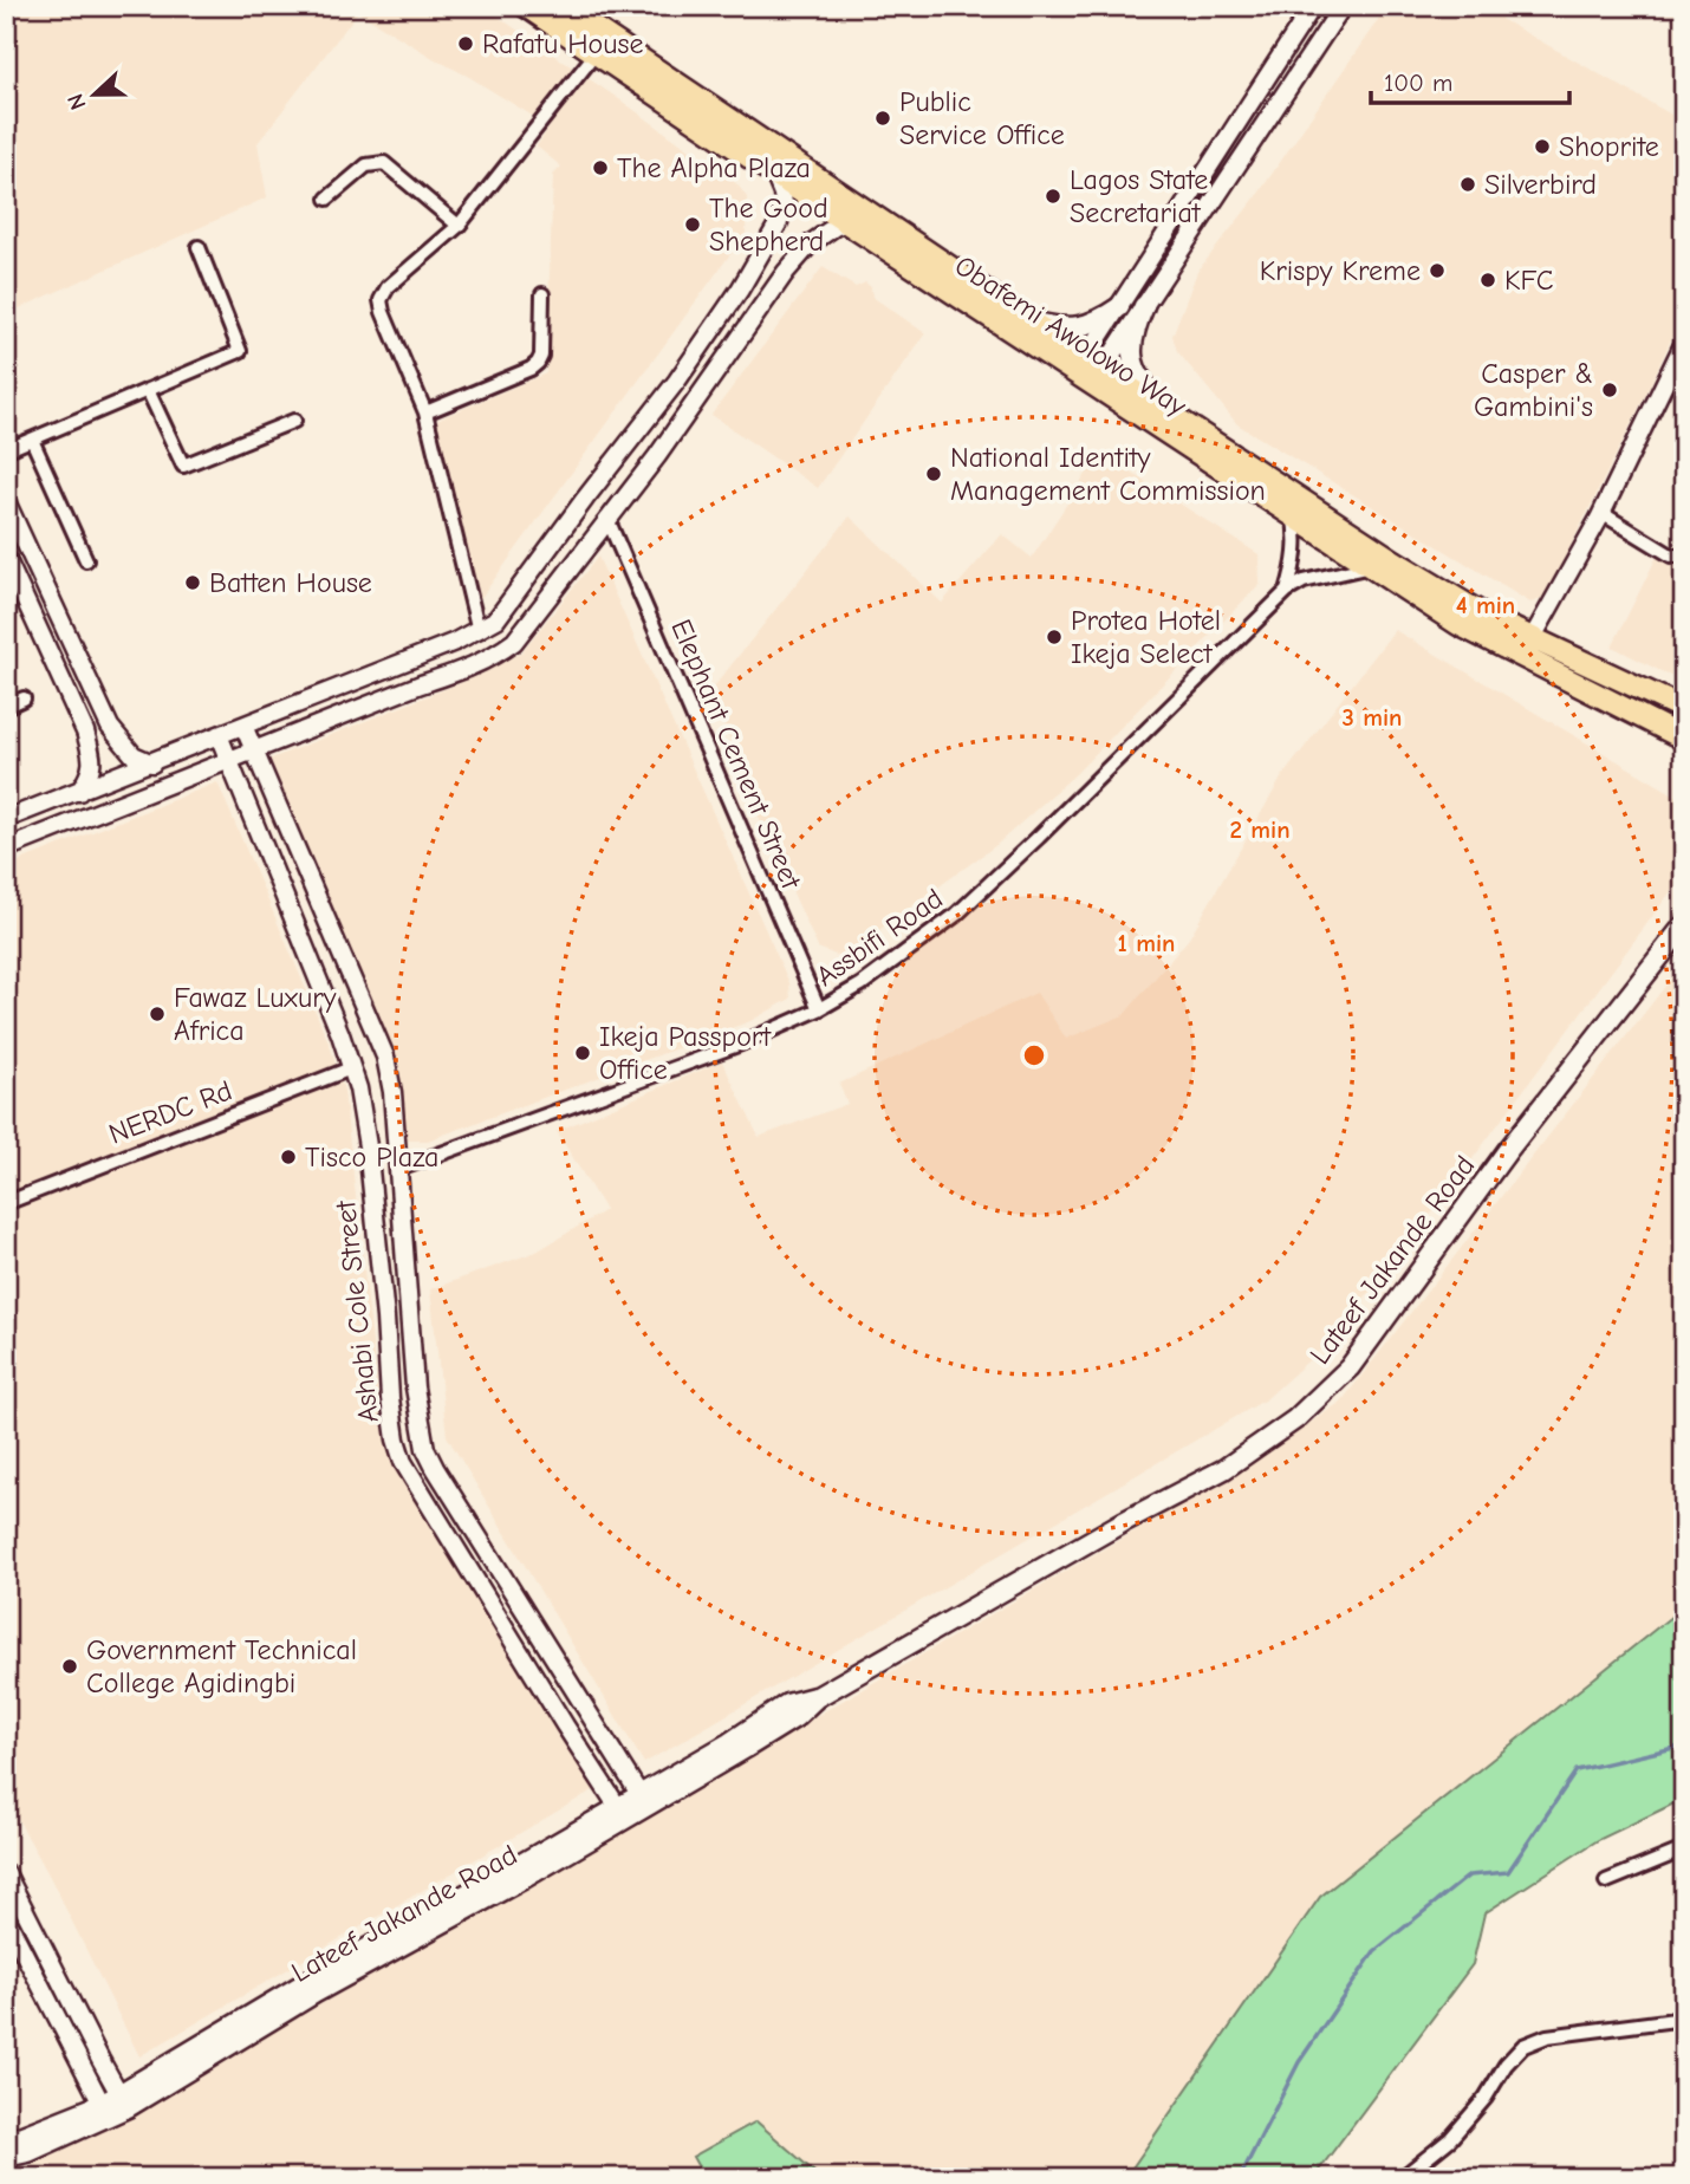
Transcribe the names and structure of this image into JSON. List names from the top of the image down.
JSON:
{
  "streets": {
    "main road": ["Obafemi Awolowo Way", "Lateef Jakande Road"],
    "street": [
      "Elephant Cement Street",
      "Assbifi Road",
      "NERDC Rd",
      "Ashabi Cole Street"
    ]
  },
  "crossings": [
    ["Elephant Cement Street", "Assbifi Road"],
    ["Assbifi Road", "Ashabi Cole Street"],
    ["NERDC Rd", "Ashabi Cole Street"],
    ["Lateef Jakande Road", "Ashabi Cole Street"]
  ],
  "places": [
    "Rafatu House",
    "Public Service Office",
    "Shoprite",
    "The Alpha Plaza",
    "Silverbird",
    "Lagos State Secretariat",
    "The Good Shepherd",
    "Krispy Kreme",
    "KFC",
    "Casper & Gambini's",
    "National Identity Management Commission",
    "Batten House",
    "Protea Hotel Ikeja Select",
    "Fawaz Luxury Africa",
    "Ikeja Passport Office",
    "Tisco Plaza",
    "Government Technical College Agidingbi"
  ],
  "scale_bar": "100 m",
  "north": "left",
  "rings": [
    "4 min",
    "3 min",
    "2 min",
    "1 min"
  ]
}
